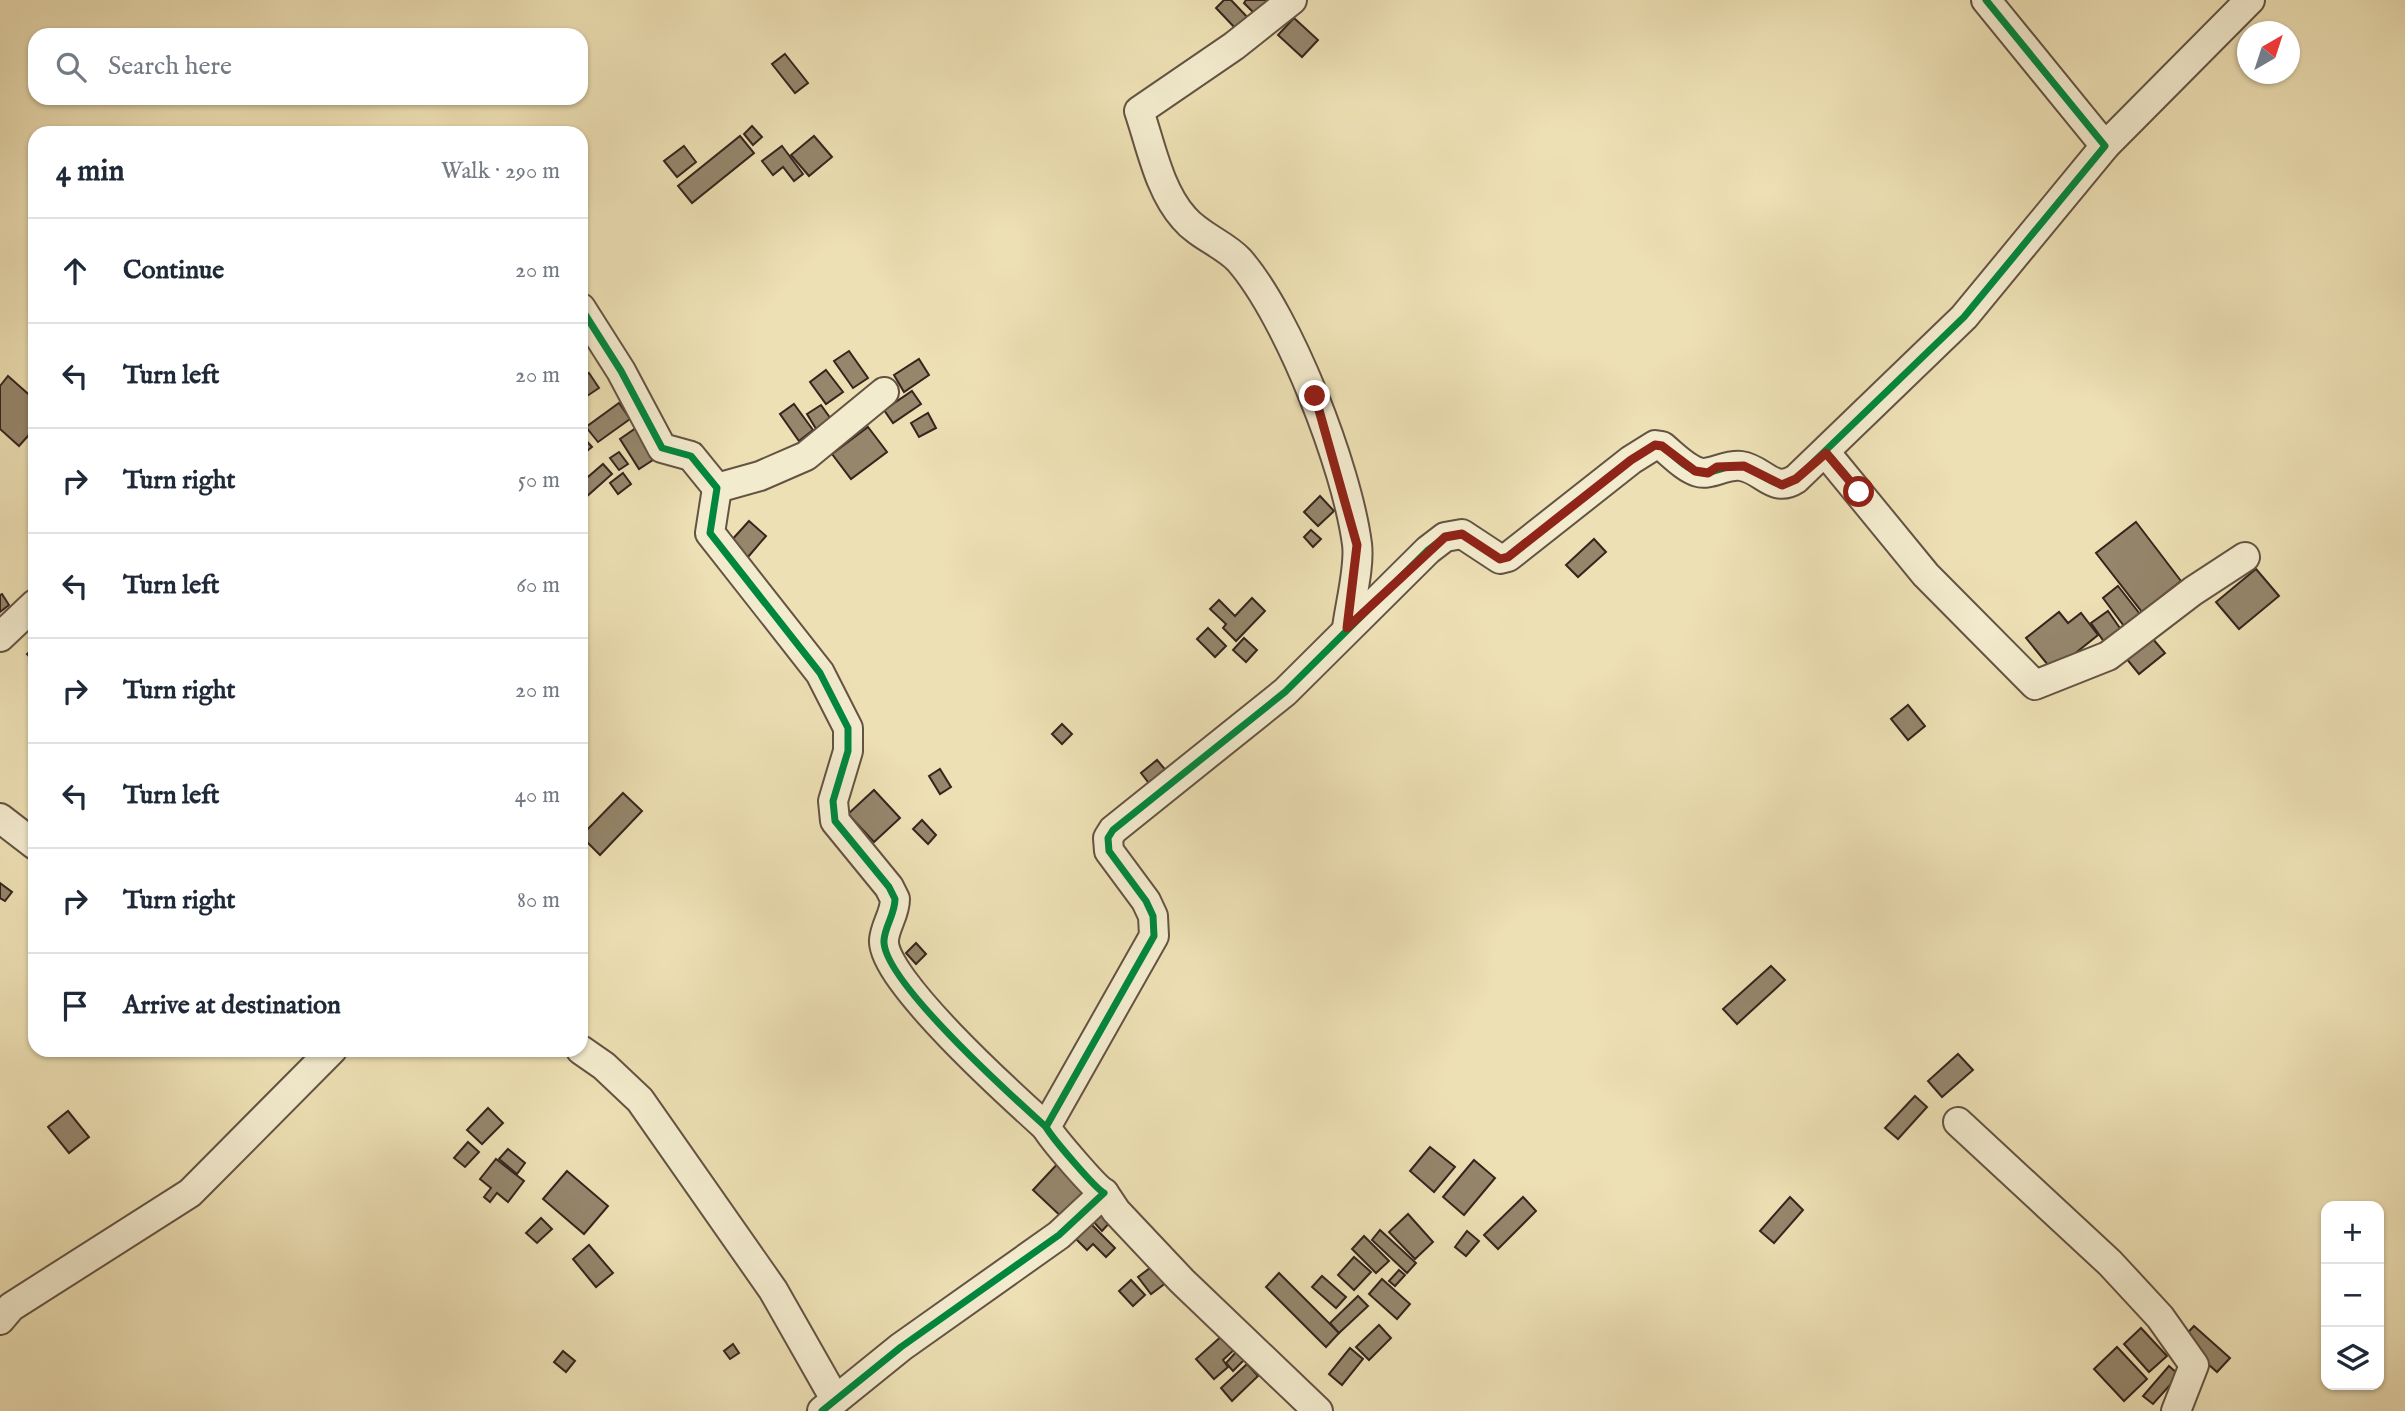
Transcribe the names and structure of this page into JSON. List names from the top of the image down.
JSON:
{
  "north": "top right",
  "page": {
    "search": "Search here",
    "heading": ["4 min", "Walk · 290 m"],
    "list": [
      ["Continue", "20 m"],
      ["Turn left", "20 m"],
      ["Turn right", "50 m"],
      ["Turn left", "60 m"],
      ["Turn right", "20 m"],
      ["Turn left", "40 m"],
      ["Turn right", "80 m"],
      "Arrive at destination"
    ],
    "map_buttons": ["+", "−"]
  }
}
